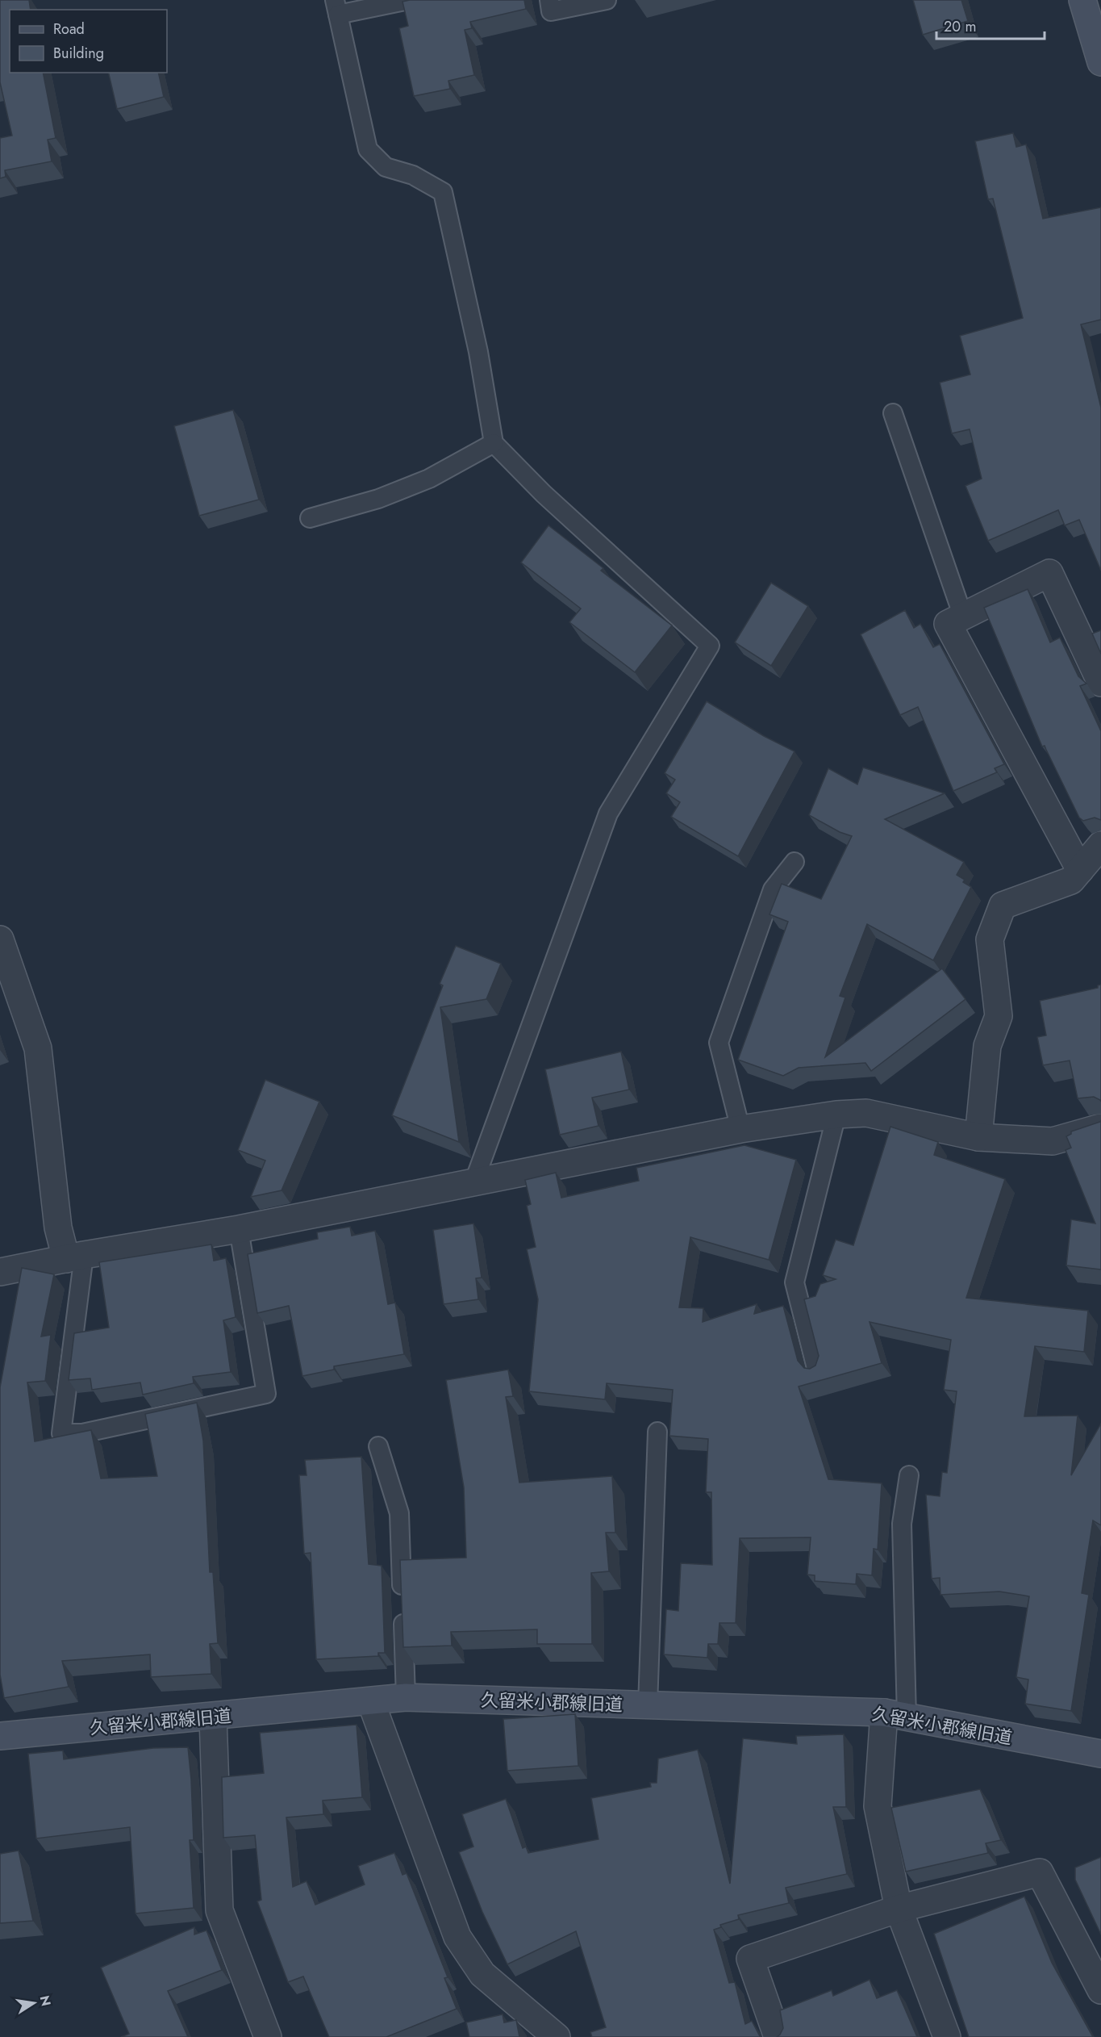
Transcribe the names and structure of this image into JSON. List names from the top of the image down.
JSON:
{
  "streets": {
    "street": ["久留米小郡線旧道"]
  },
  "legend": ["Road", "Building"],
  "scale_bar": "20 m",
  "north": "right"
}
